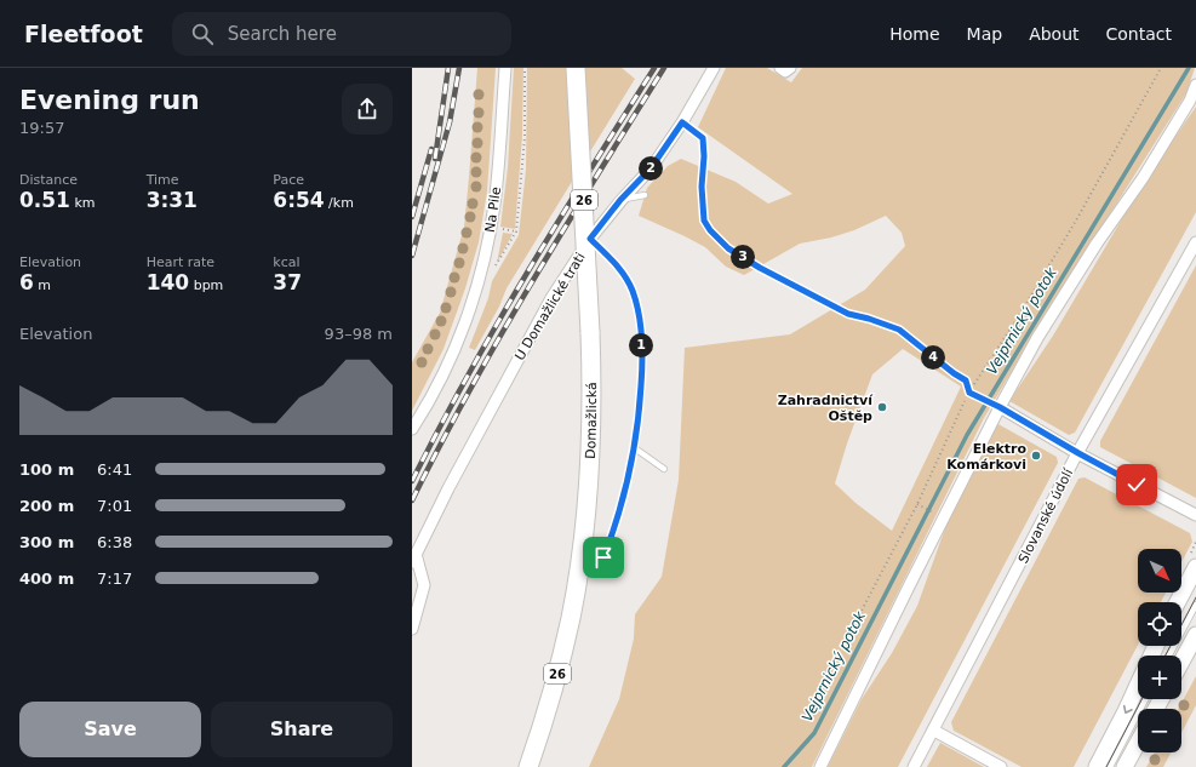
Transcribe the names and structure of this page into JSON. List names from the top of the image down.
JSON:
{
  "streets": {
    "main road": ["26", "Domažlická"],
    "street": ["Na Pile", "U Domažlické trati", "Slovanské údolí"]
  },
  "water": ["Vejprnický potok"],
  "places": ["Zahradnictví Oštěp", "Elektro Komárkovi"],
  "north": "bottom right",
  "page": {
    "header": "Fleetfoot",
    "search": "Search here",
    "nav": [
      "Home",
      "Map",
      "About",
      "Contact"
    ],
    "heading": ["Evening run", "19:57"],
    "stats": [
      ["Distance", "0.51 km"],
      ["Time", "3:31"],
      ["Pace", "6:54 /km"],
      ["Elevation", "6 m"],
      ["Heart rate", "140 bpm"],
      ["kcal", "37"]
    ],
    "pins": [
      "2",
      "3",
      "1",
      "4"
    ],
    "chart": ["Elevation", "93–98 m"],
    "list": [
      {
        "name": "100 m",
        "note": "6:41"
      },
      {
        "name": "200 m",
        "note": "7:01"
      },
      {
        "name": "300 m",
        "note": "6:38"
      },
      {
        "name": "400 m",
        "note": "7:17"
      }
    ],
    "map_buttons": ["+", "−"],
    "buttons": ["Save", "Share"]
  }
}
